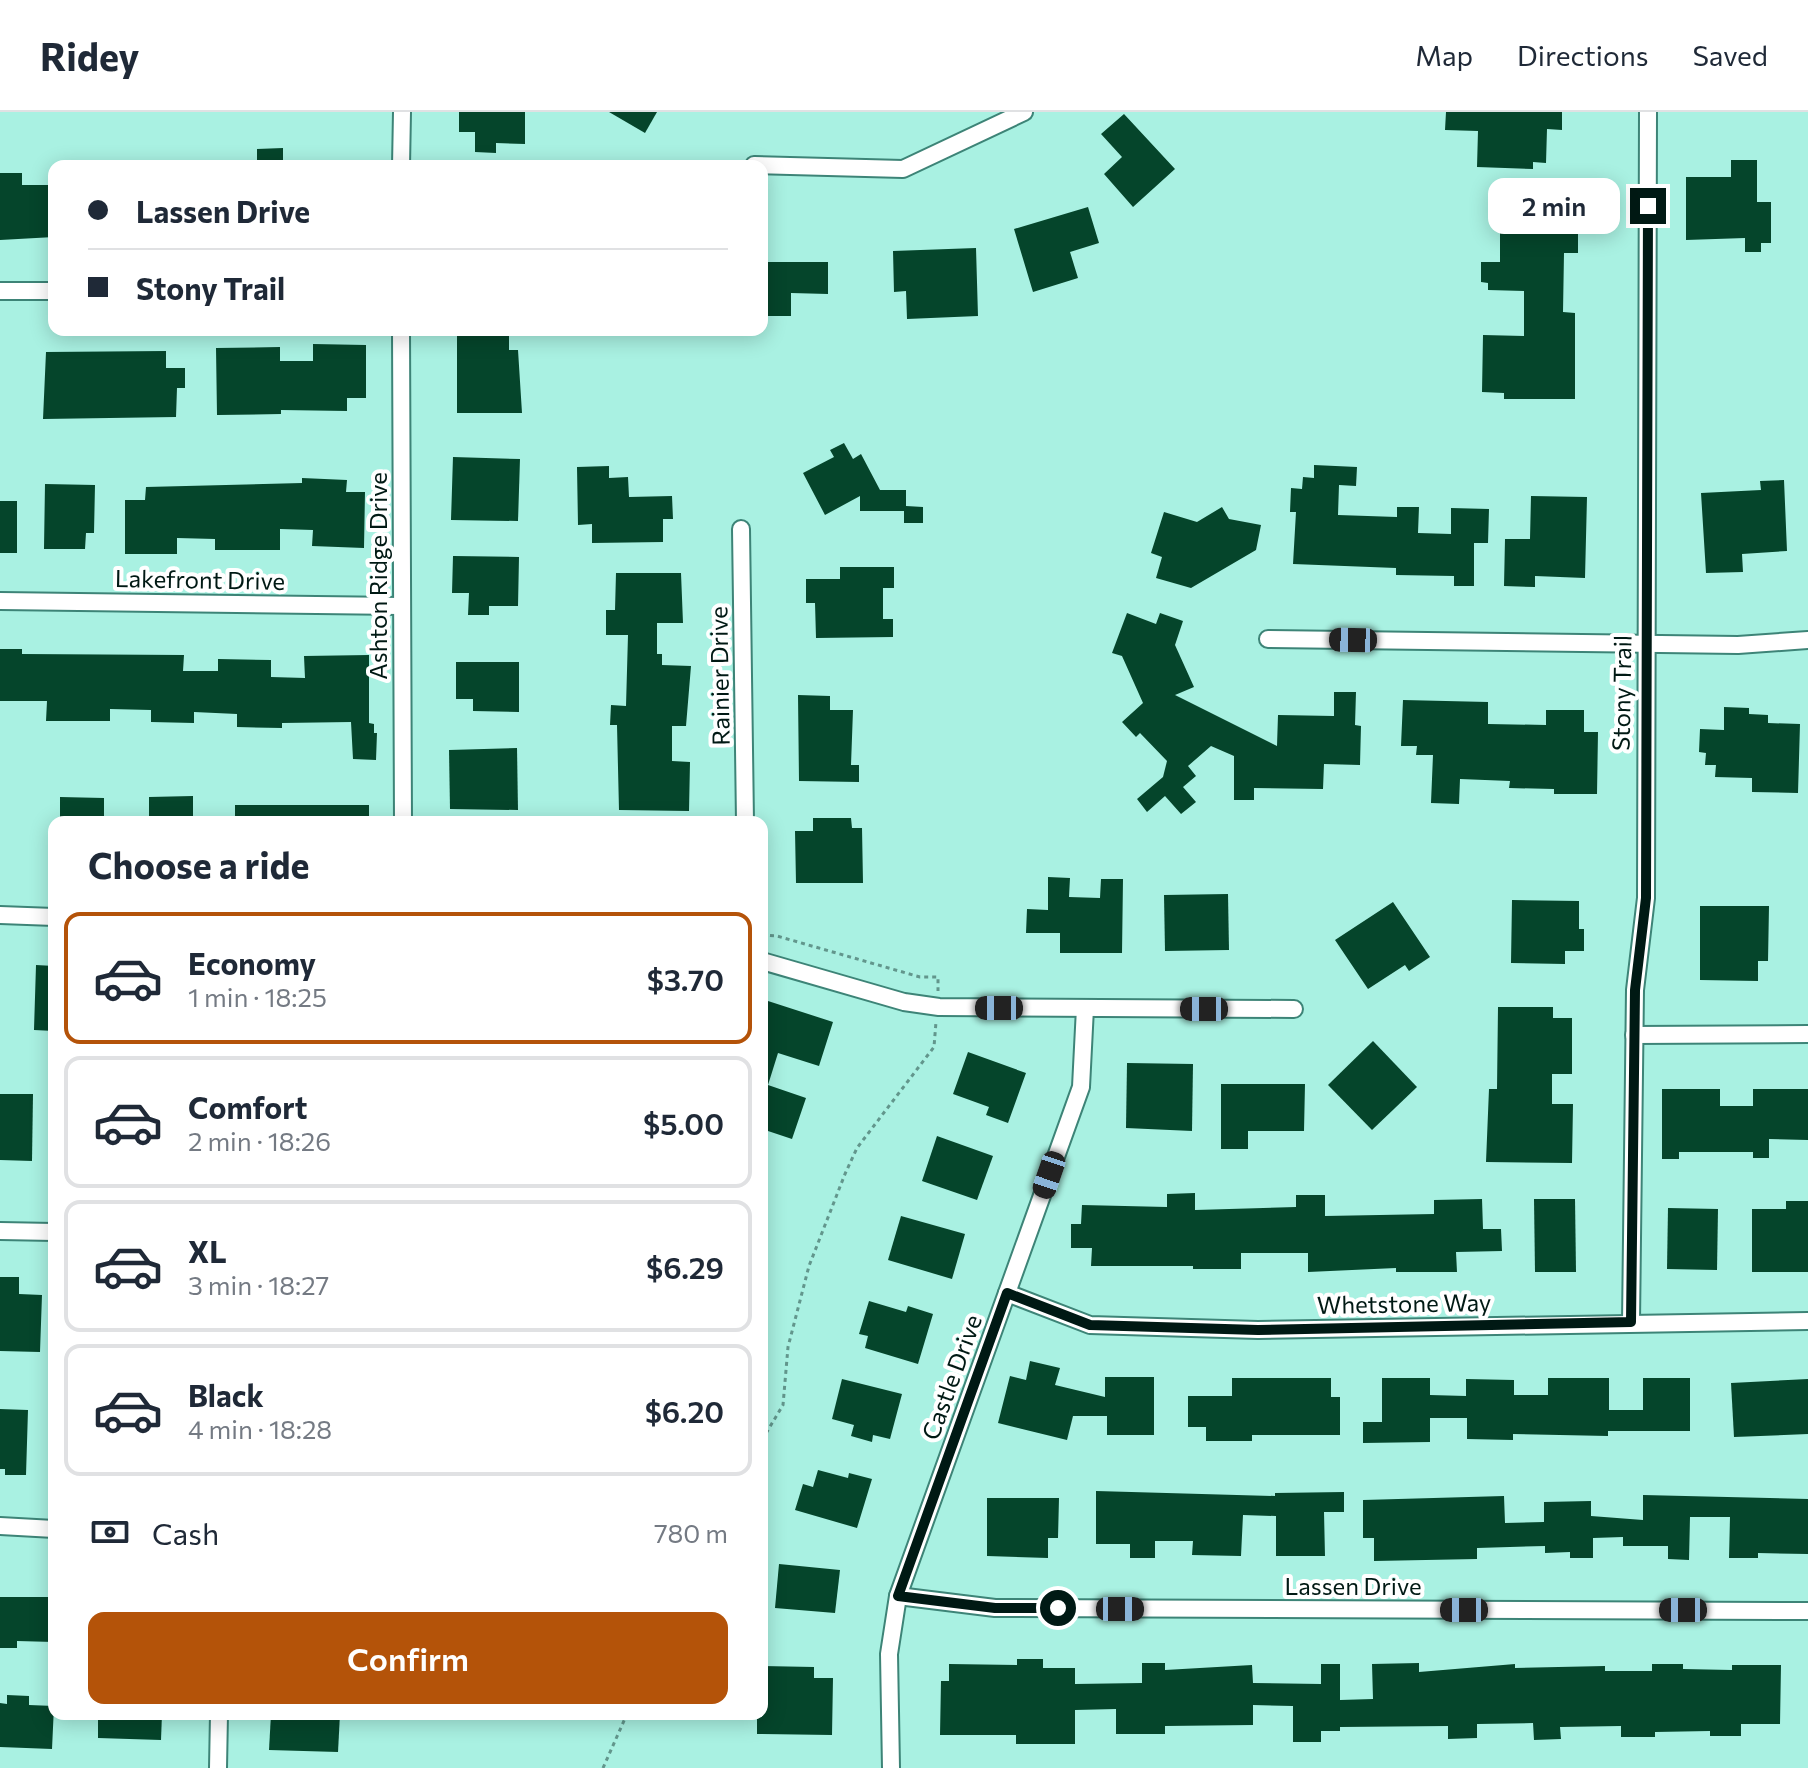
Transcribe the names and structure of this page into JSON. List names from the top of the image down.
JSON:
{
  "streets": {
    "street": [
      "Ashton Ridge Drive",
      "Lakefront Drive",
      "Rainier Drive",
      "Stony Trail",
      "Whetstone Way",
      "Castle Drive",
      "Lassen Drive"
    ]
  },
  "crossings": [
    ["Ashton Ridge Drive", "Lakefront Drive"],
    ["Stony Trail", "Whetstone Way"],
    ["Whetstone Way", "Castle Drive"],
    ["Castle Drive", "Lassen Drive"]
  ],
  "page": {
    "header": "Ridey",
    "nav": ["Map", "Directions", "Saved"],
    "banner": ["Lassen Drive", "Stony Trail"],
    "bubble": "2 min",
    "heading": "Choose a ride",
    "list": [
      {
        "name": "Economy",
        "note": "1 min · 18:25",
        "value": "$3.70"
      },
      {
        "name": "Comfort",
        "note": "2 min · 18:26",
        "value": "$5.00"
      },
      {
        "name": "XL",
        "note": "3 min · 18:27",
        "value": "$6.29"
      },
      {
        "name": "Black",
        "note": "4 min · 18:28",
        "value": "$6.20"
      }
    ],
    "pay": ["Cash", "780 m"],
    "buttons": "Confirm"
  }
}
